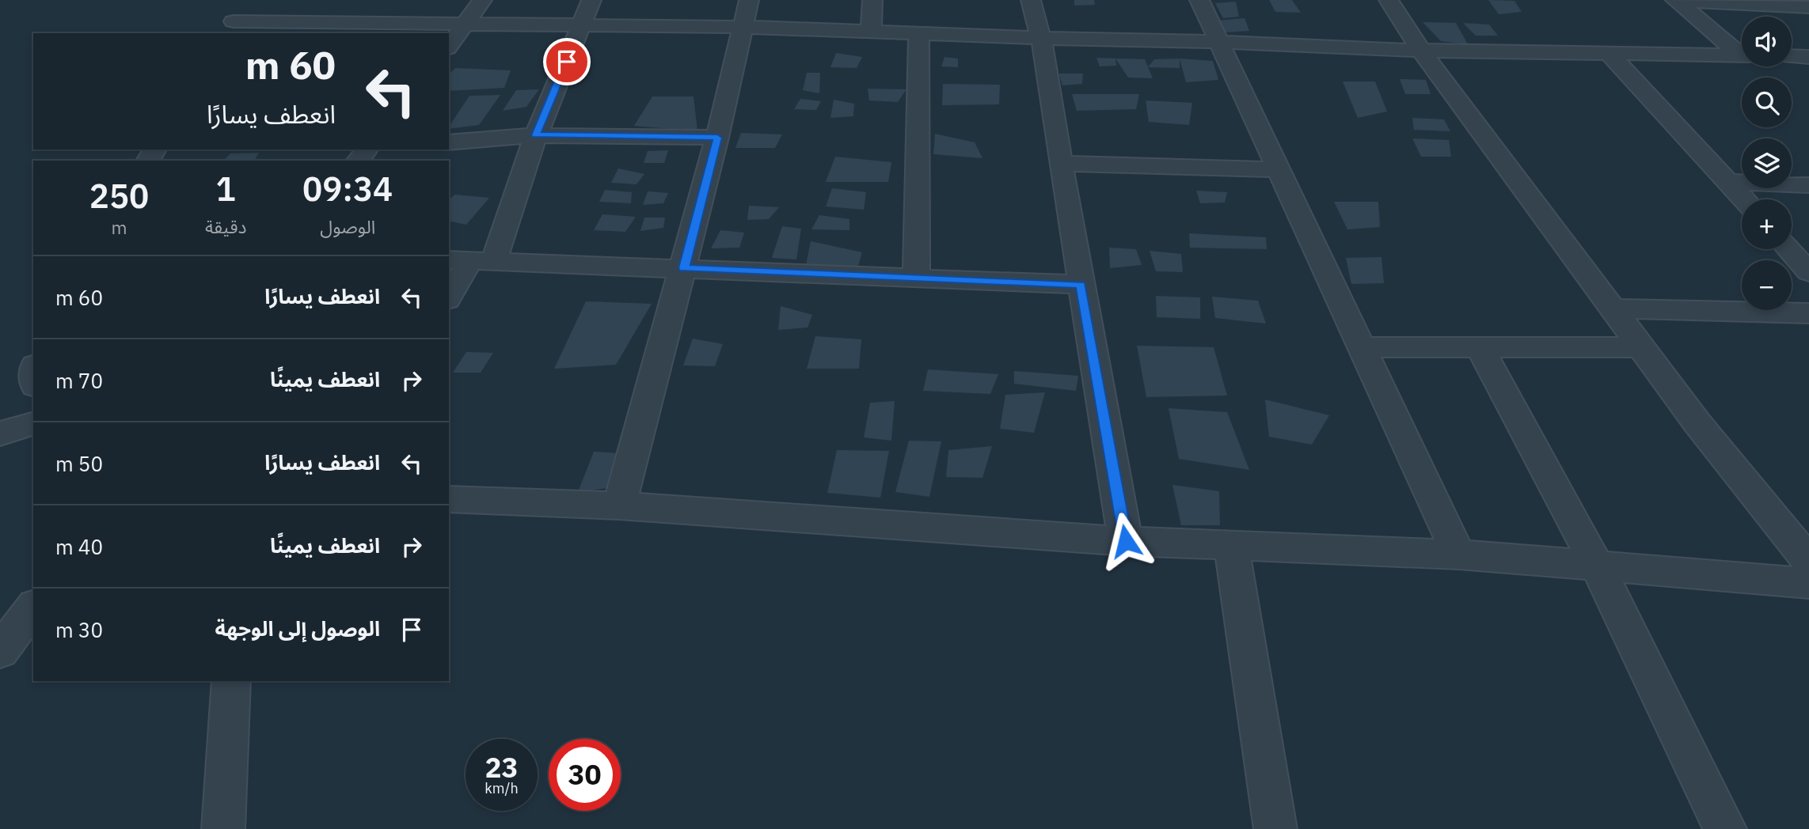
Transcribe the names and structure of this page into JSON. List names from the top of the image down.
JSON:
{
  "page": {
    "map_buttons": ["+", "−"],
    "turn": ["60 m", "انعطف يسارًا"],
    "eta": [
      "09:34",
      "الوصول",
      "1",
      "دقيقة",
      "250",
      "m"
    ],
    "list": [
      {
        "name": "انعطف يسارًا",
        "value": "60 m"
      },
      {
        "name": "انعطف يمينًا",
        "value": "70 m"
      },
      {
        "name": "انعطف يسارًا",
        "value": "50 m"
      },
      {
        "name": "انعطف يمينًا",
        "value": "40 m"
      },
      {
        "name": "الوصول إلى الوجهة",
        "value": "30 m"
      }
    ],
    "speed": "23 km/h",
    "limit": "30"
  }
}
